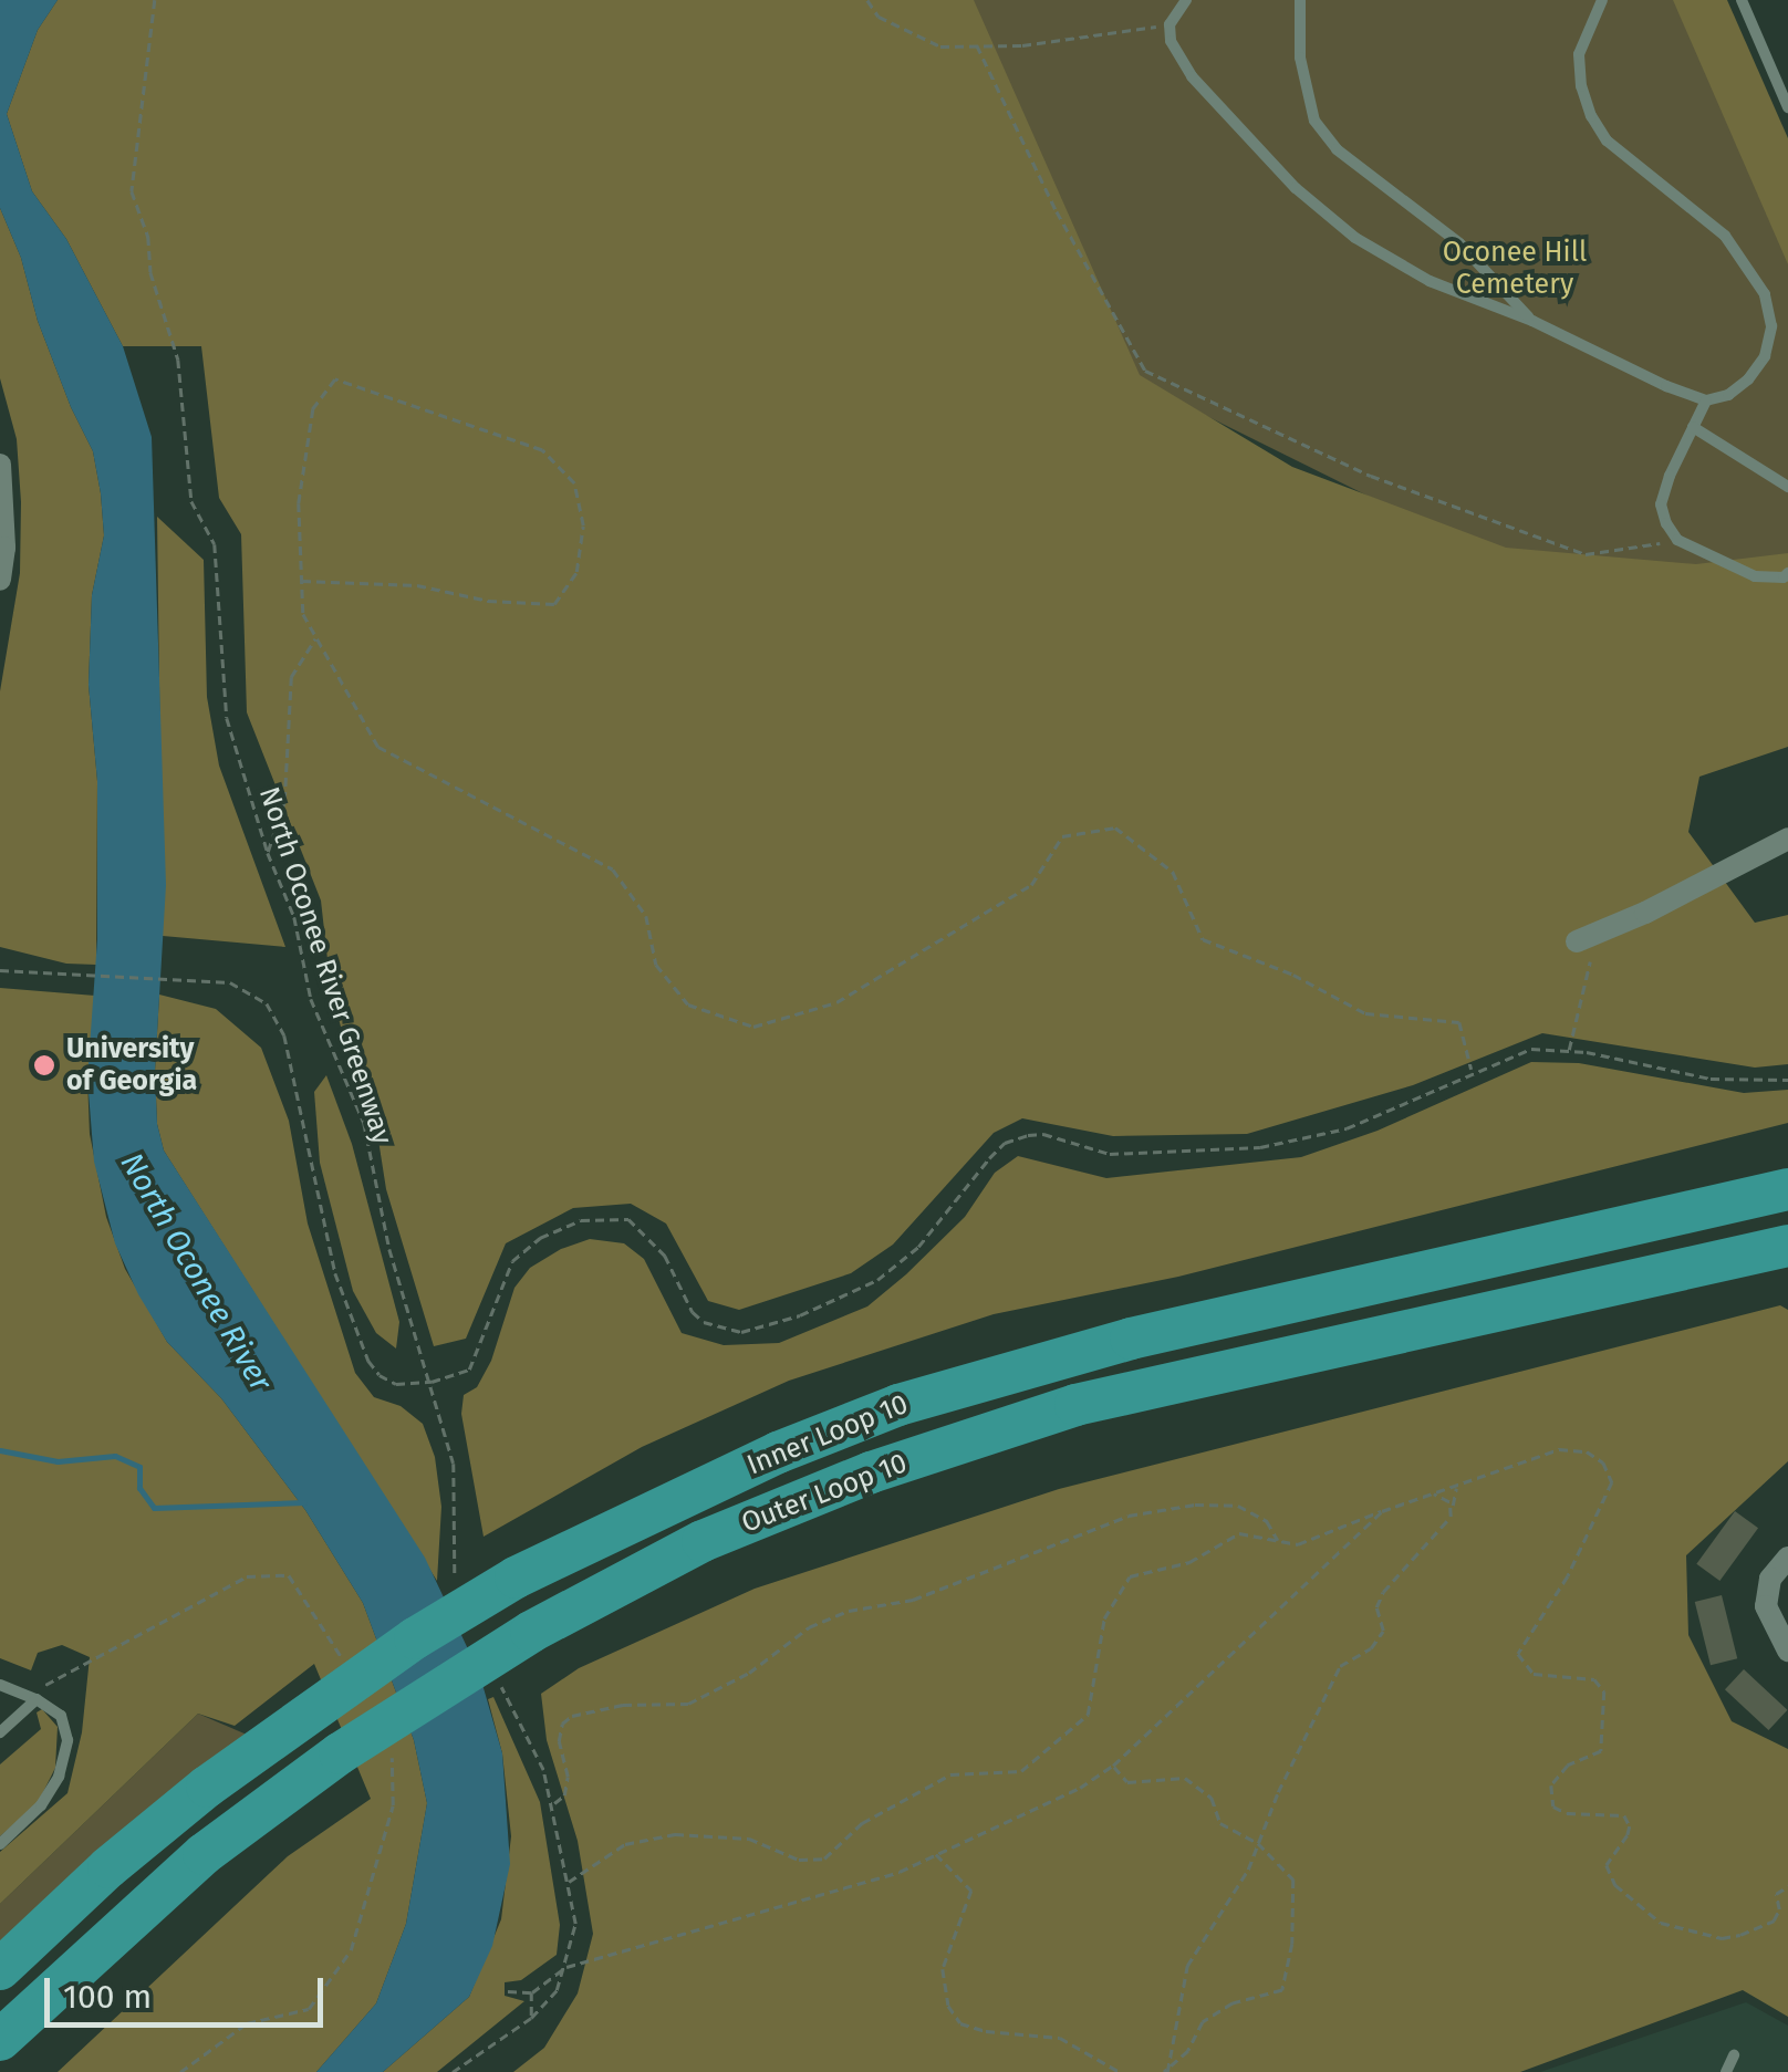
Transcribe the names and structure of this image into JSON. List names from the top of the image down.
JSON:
{
  "streets": {
    "highway": ["Inner Loop 10", "Outer Loop 10"],
    "path": ["North Oconee River Greenway"]
  },
  "water": ["North Oconee River"],
  "parks": ["Oconee Hill Cemetery"],
  "places": ["University of Georgia"],
  "scale_bar": "100 m"
}
